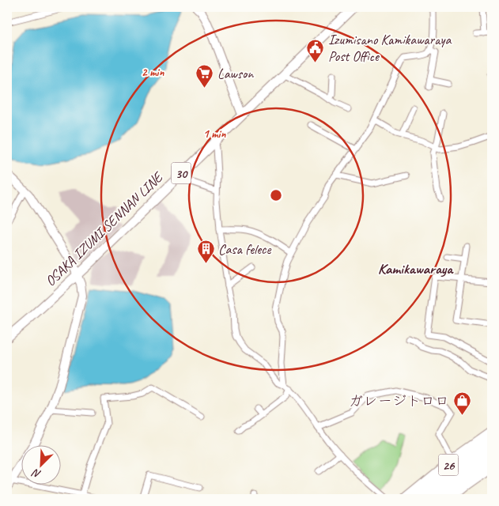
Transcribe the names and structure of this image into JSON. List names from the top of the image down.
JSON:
{
  "streets": {
    "highway": ["26"],
    "main road": ["30", "OSAKA IZUMI SENNAN LINE"]
  },
  "districts": ["Kamikawaraya"],
  "places": {
    "public building": ["Izumisano Kamikawaraya Post Office"],
    "supermarket": ["Lawson"],
    "building": ["Casa felece"],
    "shop": ["ガレージトロロ"]
  },
  "north": "bottom left",
  "rings": ["2 min", "1 min"]
}
